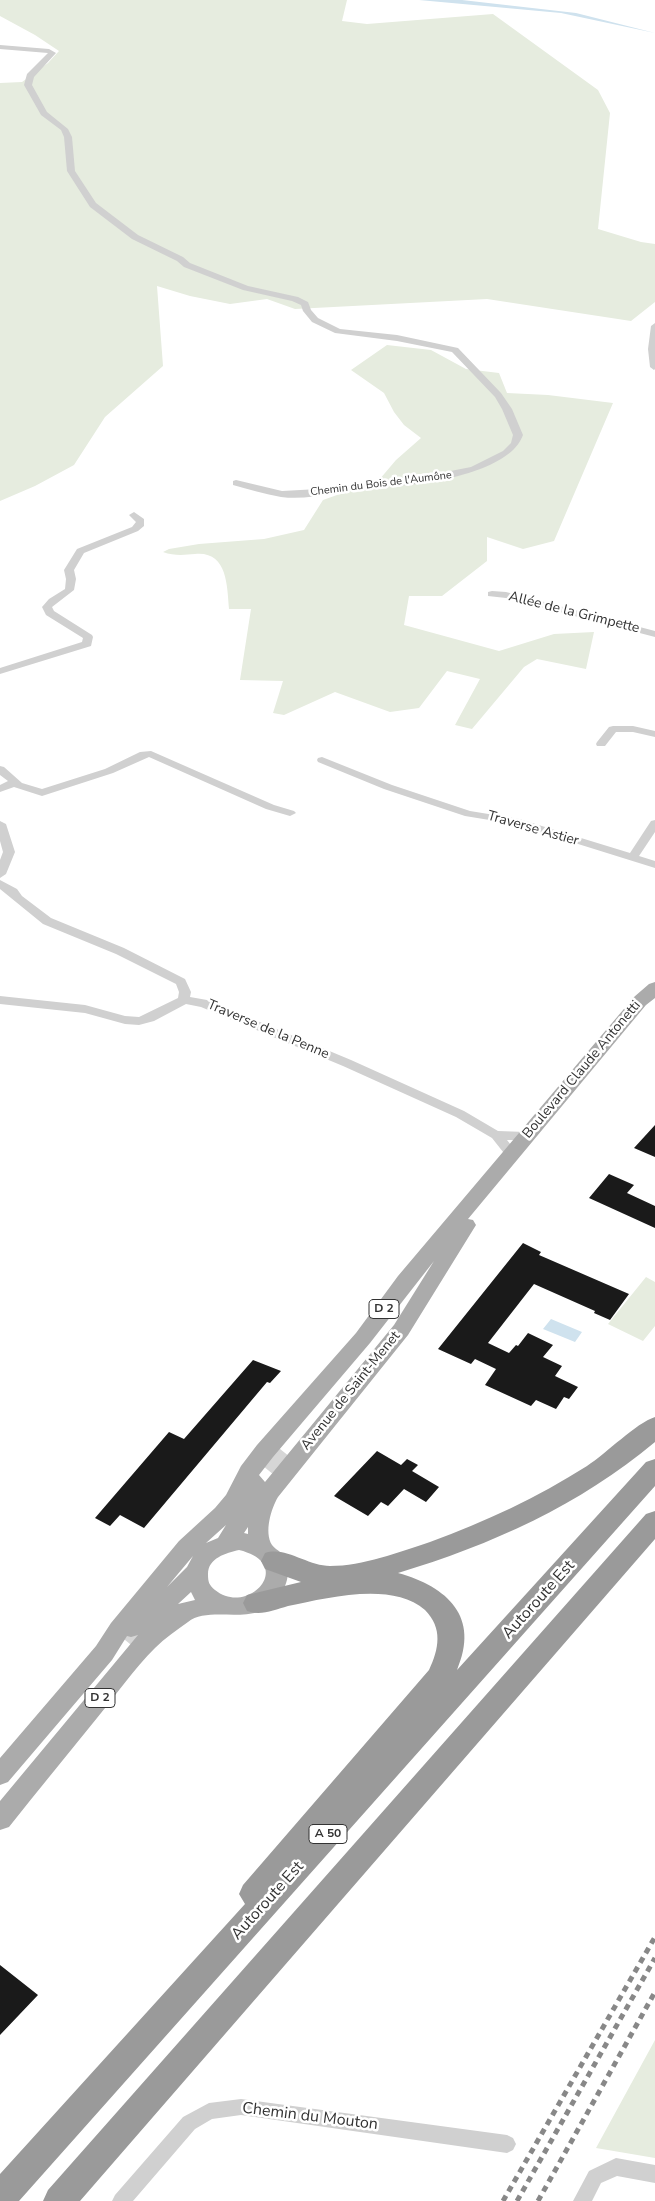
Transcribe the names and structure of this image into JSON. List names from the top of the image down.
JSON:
{
  "streets": {
    "highway": ["Autoroute Est", "A 50"],
    "main road": ["Boulevard Claude Antonetti", "D 2", "Avenue de Saint-Menet"],
    "street": [
      "Chemin du Bois de l'Aumône",
      "Allée de la Grimpette",
      "Traverse Astier",
      "Traverse de la Penne",
      "Chemin du Mouton"
    ]
  },
  "crossings": [
    ["Traverse de la Penne", "Boulevard Claude Antonetti"],
    ["Traverse de la Penne", "Avenue de Saint-Menet"],
    ["Boulevard Claude Antonetti", "Avenue de Saint-Menet"],
    ["D 2", "Avenue de Saint-Menet"]
  ]
}
